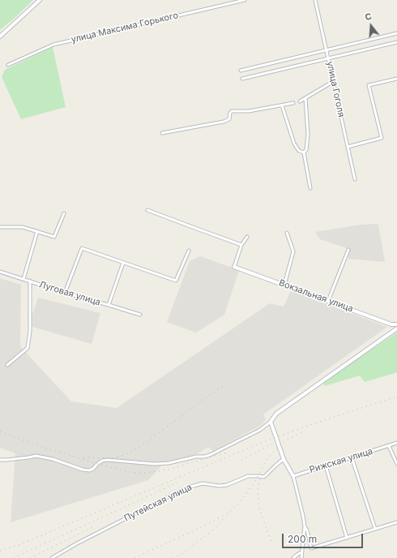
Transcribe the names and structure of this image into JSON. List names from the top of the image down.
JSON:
{
  "streets": {
    "street": [
      "улица Максима Горького",
      "улица Гоголя",
      "Луговая улица",
      "Вокзальная улица",
      "Рижская улица",
      "Путейская улица"
    ]
  },
  "scale_bar": "200 m",
  "north": "top"
}
